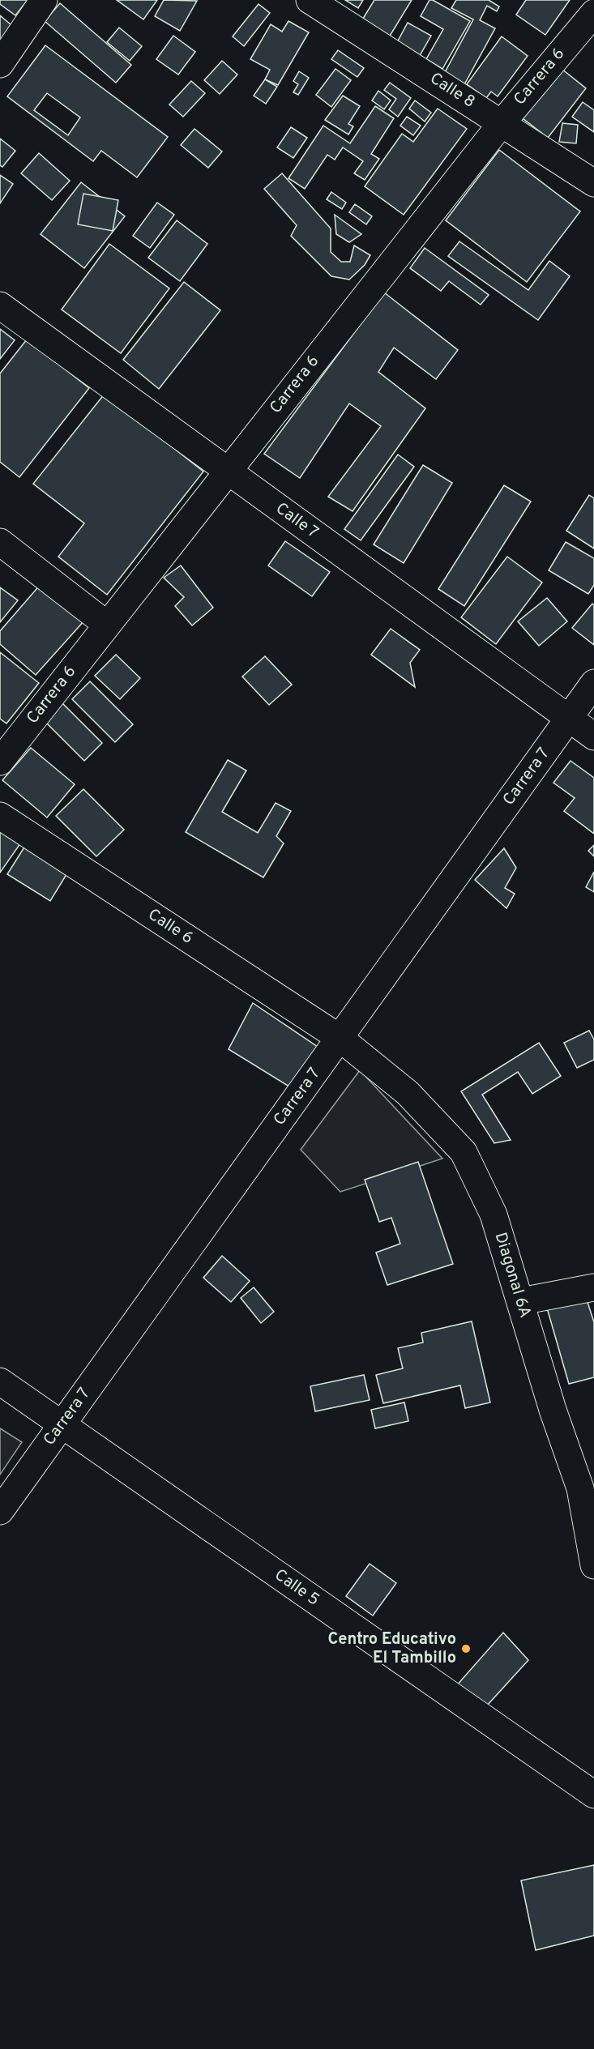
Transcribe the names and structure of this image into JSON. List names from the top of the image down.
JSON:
{
  "streets": {
    "street": [
      "Carrera 6",
      "Calle 8",
      "Calle 7",
      "Carrera 7",
      "Calle 6",
      "Diagonal 6A",
      "Calle 5"
    ]
  },
  "crossings": [
    ["Carrera 6", "Calle 8"],
    ["Carrera 6", "Calle 7"],
    ["Calle 7", "Carrera 7"],
    ["Carrera 7", "Calle 6"],
    ["Carrera 7", "Diagonal 6A"],
    ["Carrera 7", "Calle 5"],
    ["Calle 6", "Diagonal 6A"]
  ],
  "places": ["Centro Educativo El Tambillo"]
}
